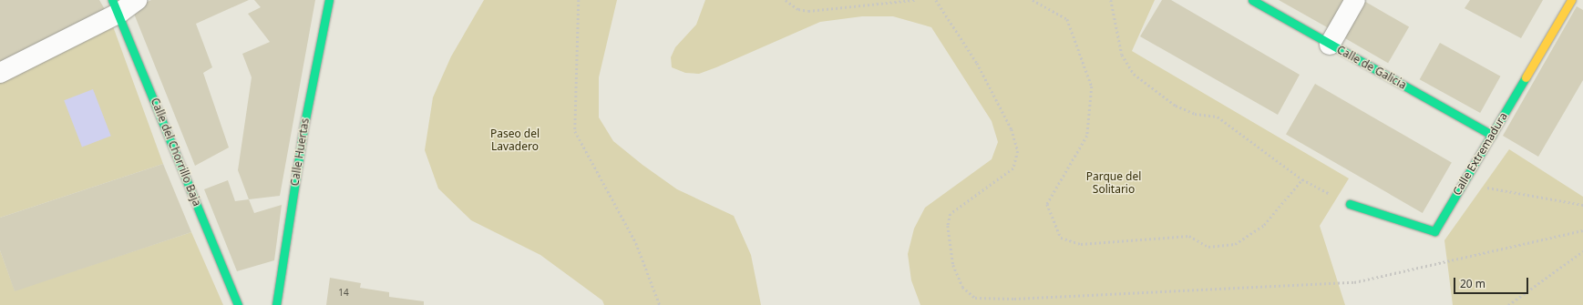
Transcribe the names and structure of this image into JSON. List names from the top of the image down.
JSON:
{
  "streets": {
    "street": [
      "Calle de Galicia",
      "Calle del Chorrillo Baja",
      "Calle Huertas",
      "Calle Extremadura"
    ]
  },
  "crossings": [
    ["Calle de Galicia", "Calle Extremadura"]
  ],
  "parks": ["Paseo del Lavadero", "Parque del Solitario"],
  "house_numbers": ["14"],
  "scale_bar": "20 m"
}
